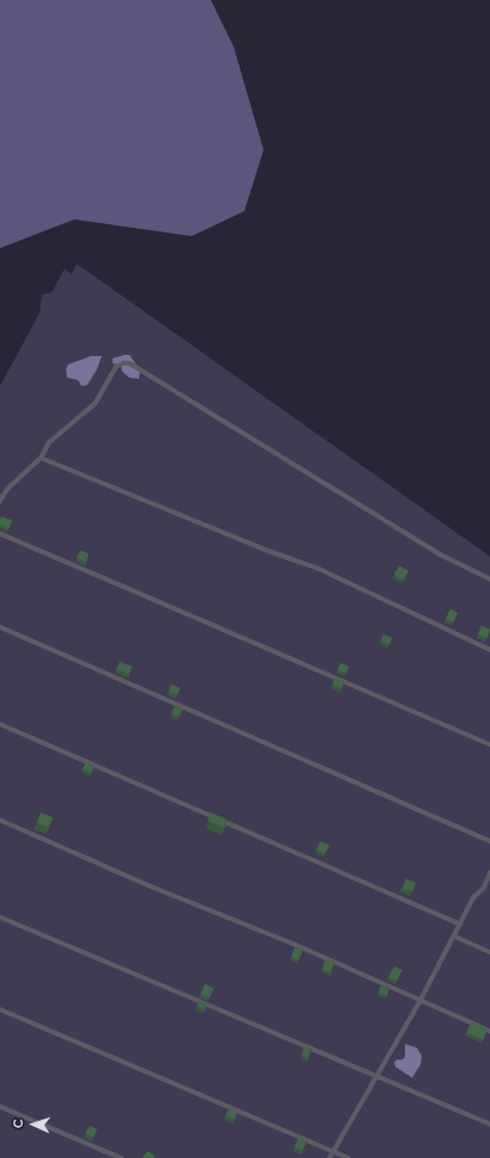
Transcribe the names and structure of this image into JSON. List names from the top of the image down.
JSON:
{
  "north": "left"
}
